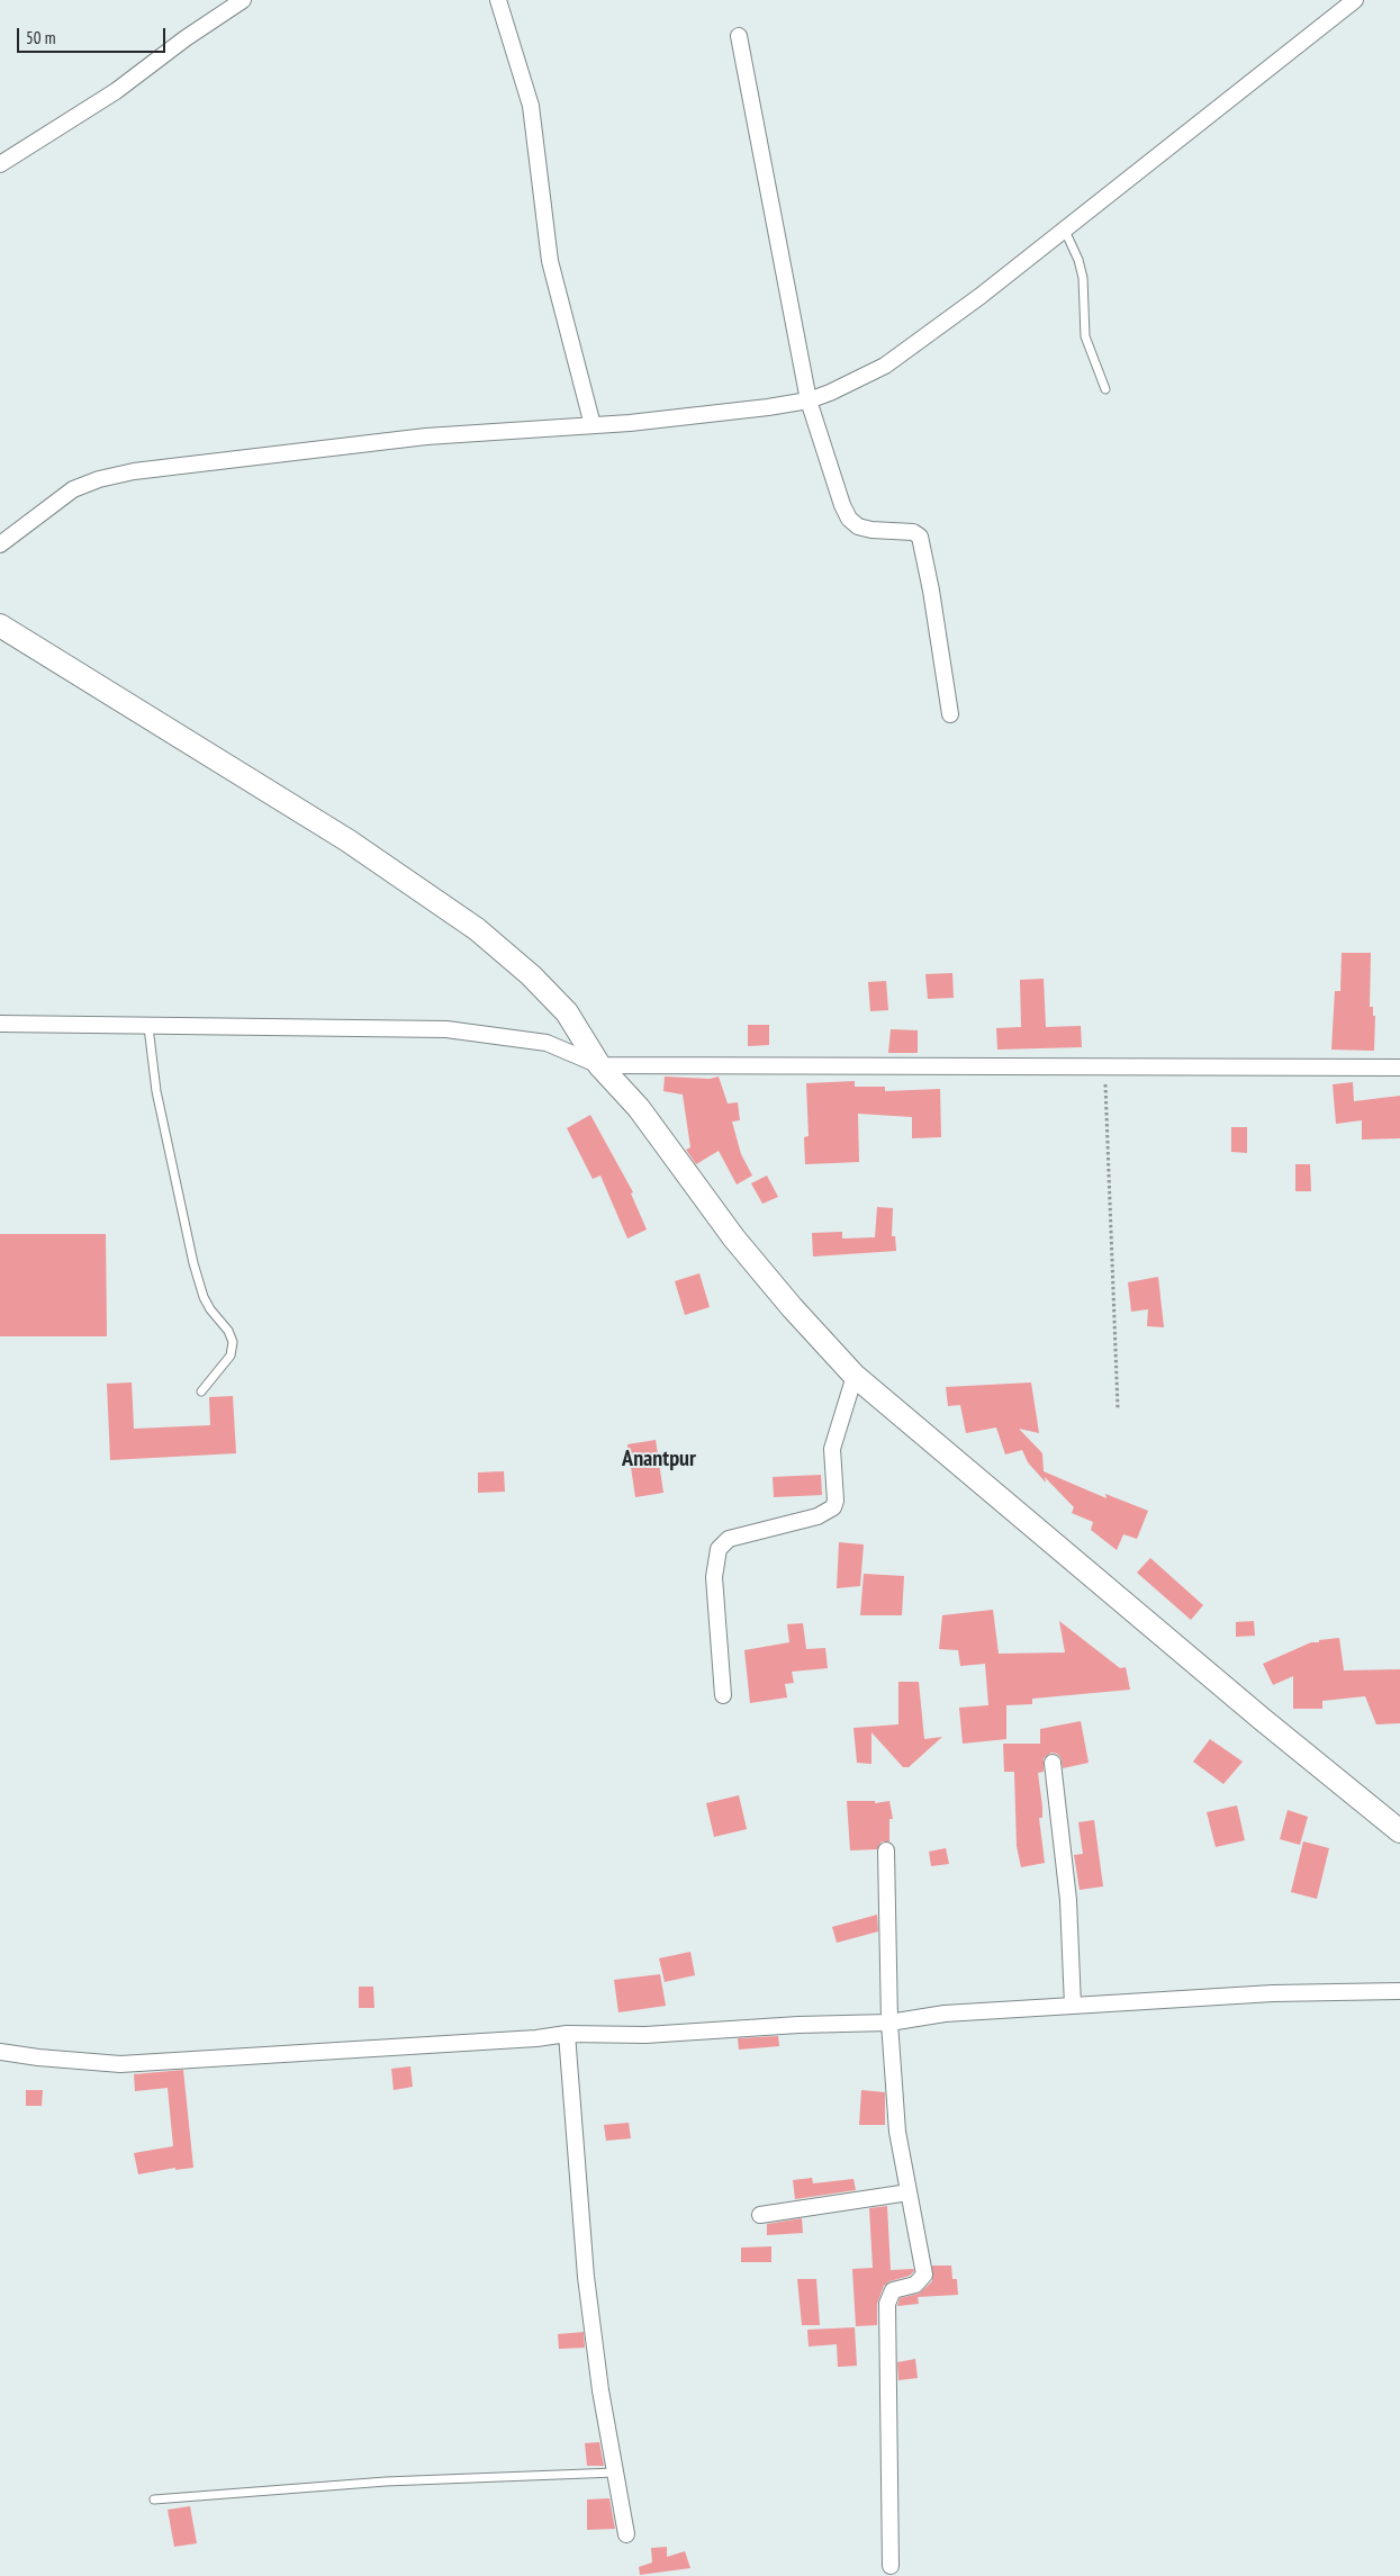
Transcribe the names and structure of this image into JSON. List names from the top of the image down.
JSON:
{
  "districts": ["Anantpur"],
  "scale_bar": "50 m"
}
